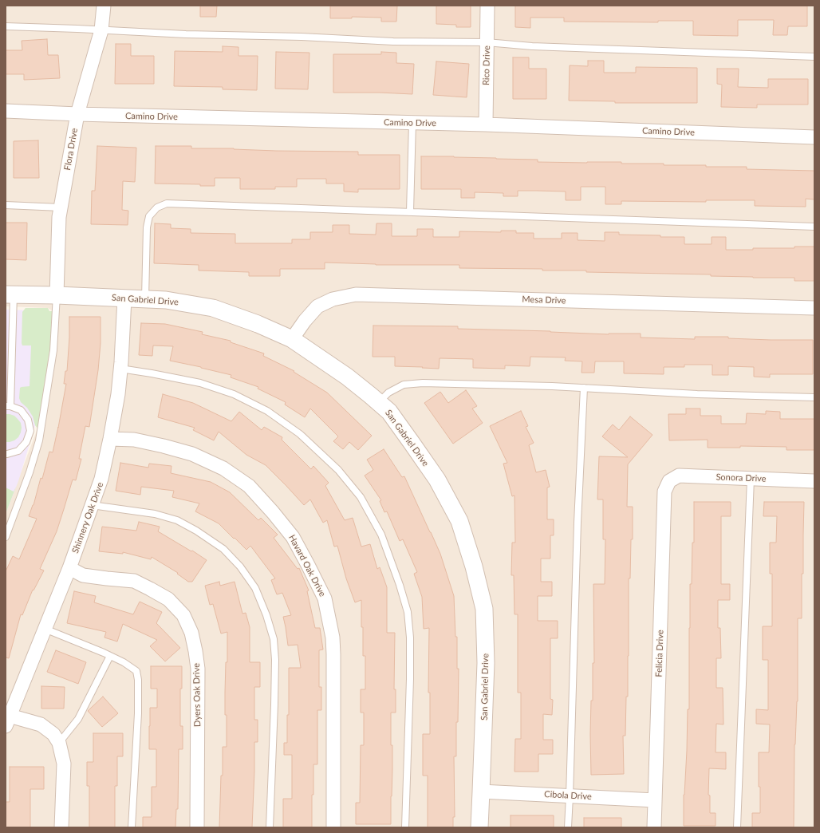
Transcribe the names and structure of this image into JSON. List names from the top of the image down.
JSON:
{
  "streets": {
    "street": [
      "Rico Drive",
      "Camino Drive",
      "Flora Drive",
      "San Gabriel Drive",
      "Mesa Drive",
      "Sonora Drive",
      "Shinnery Oak Drive",
      "Havard Oak Drive",
      "Felicia Drive",
      "Dyers Oak Drive",
      "Cibola Drive"
    ]
  },
  "crossings": [
    ["Rico Drive", "Camino Drive"],
    ["Camino Drive", "Flora Drive"],
    ["Flora Drive", "San Gabriel Drive"],
    ["San Gabriel Drive", "Mesa Drive"],
    ["San Gabriel Drive", "Shinnery Oak Drive"],
    ["San Gabriel Drive", "Cibola Drive"],
    ["Sonora Drive", "Felicia Drive"],
    ["Shinnery Oak Drive", "Havard Oak Drive"],
    ["Shinnery Oak Drive", "Dyers Oak Drive"],
    ["Felicia Drive", "Cibola Drive"]
  ]
}
